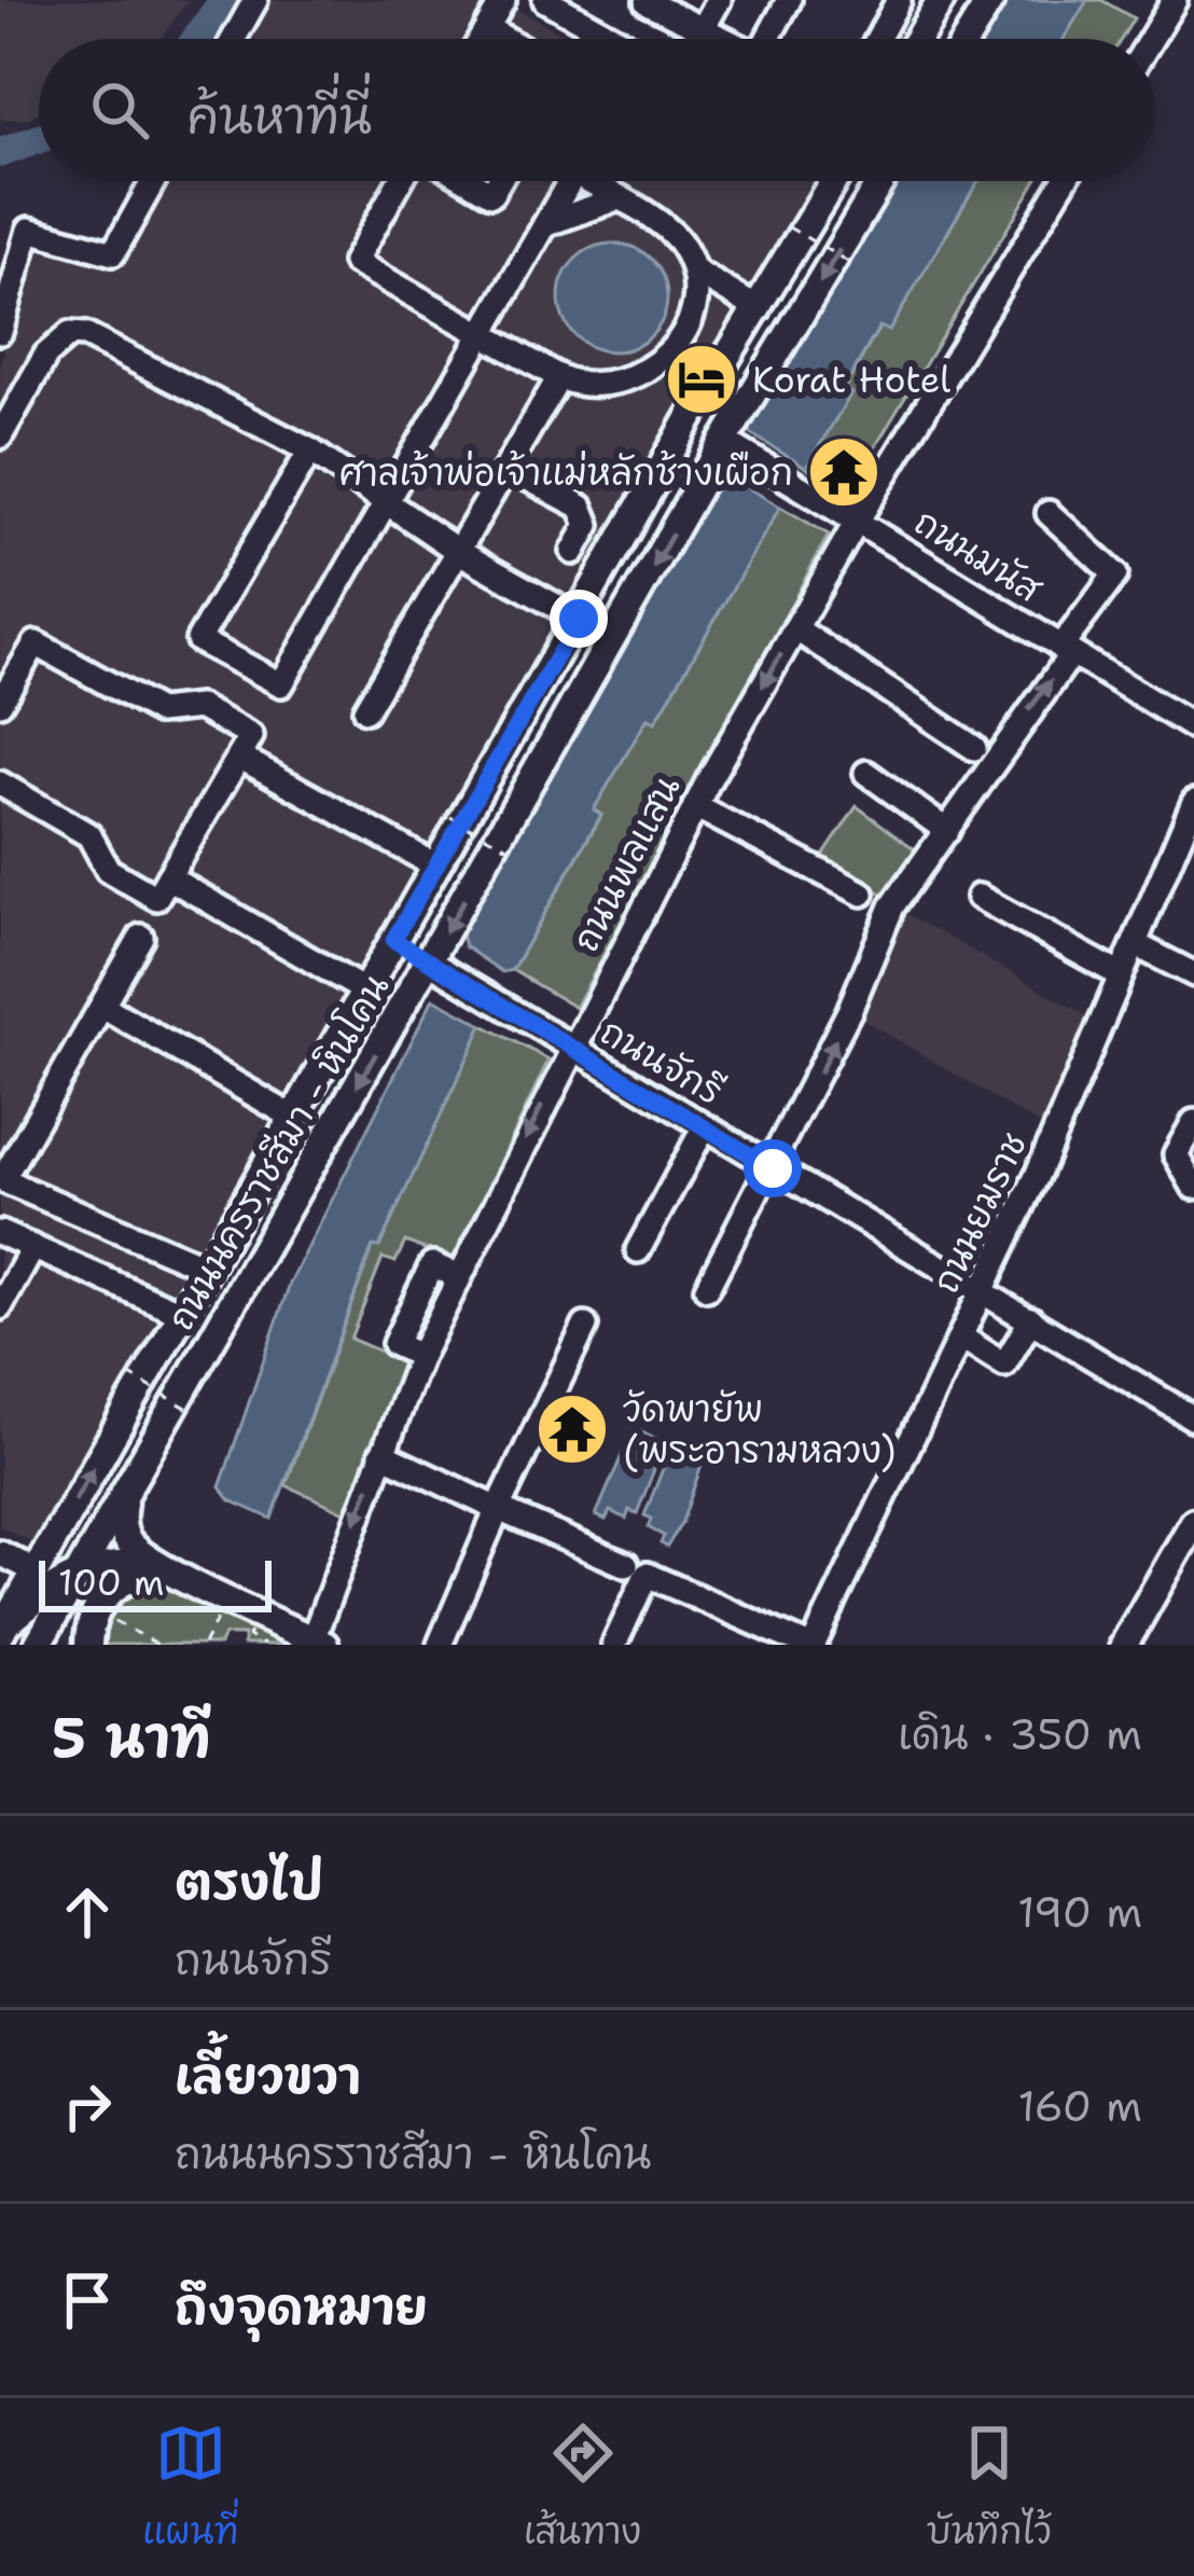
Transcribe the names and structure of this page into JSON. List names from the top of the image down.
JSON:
{
  "streets": {
    "main road": ["ถนนนครราชสีมา - หินโคน"],
    "street": [
      "ถนนมนัส",
      "ถนนพลแสน",
      "ถนนจักรี",
      "ถนนยมราช"
    ]
  },
  "crossings": [
    ["ถนนมนัส", "ถนนพลแสน"],
    ["ถนนมนัส", "ถนนนครราชสีมา - หินโคน"],
    ["ถนนพลแสน", "ถนนจักรี"],
    ["ถนนจักรี", "ถนนนครราชสีมา - หินโคน"],
    ["ถนนจักรี", "ถนนยมราช"]
  ],
  "places": {
    "hotel": ["Korat Hotel"],
    "temple": ["ศาลเจ้าพ่อเจ้าแม่หลักช้างเผือก", "วัดพายัพ (พระอารามหลวง)"]
  },
  "scale_bar": "100 m",
  "page": {
    "search": "ค้นหาที่นี่",
    "scale": "100 m",
    "heading": ["5 นาที", "เดิน · 350 m"],
    "list": [
      ["ตรงไป", "ถนนจักรี", "190 m"],
      ["เลี้ยวขวา", "ถนนนครราชสีมา - หินโคน", "160 m"],
      "ถึงจุดหมาย"
    ],
    "nav": ["แผนที่", "เส้นทาง", "บันทึกไว้"]
  }
}
